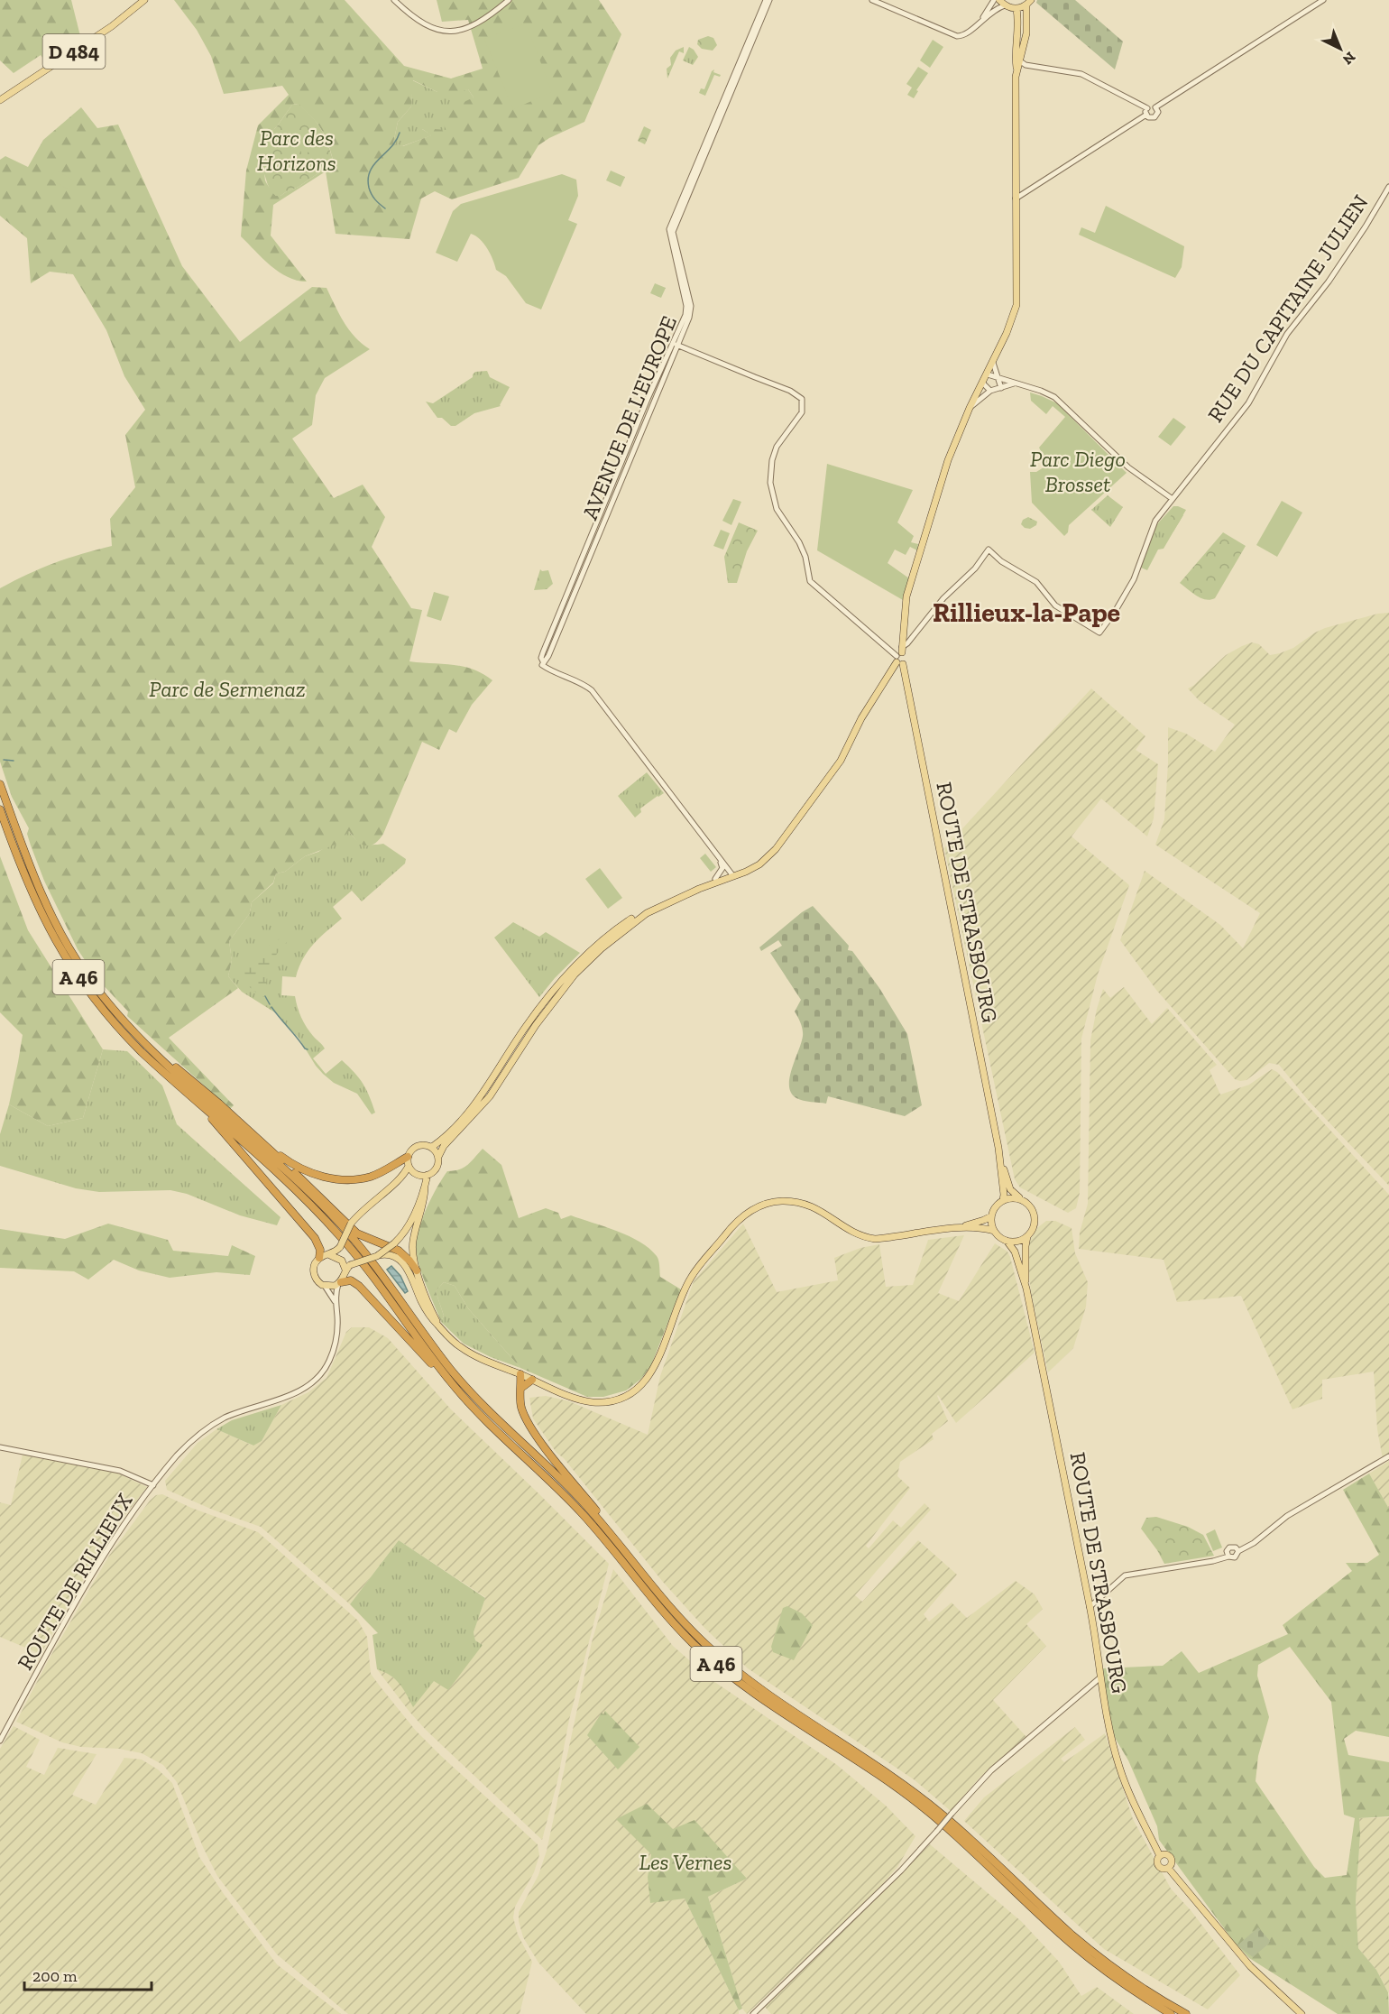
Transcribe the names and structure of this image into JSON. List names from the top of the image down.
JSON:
{
  "streets": {
    "highway": ["A 46"],
    "main road": ["D 484", "ROUTE DE STRASBOURG"],
    "street": ["RUE DU CAPITAINE JULIEN", "AVENUE DE L'EUROPE", "ROUTE DE RILLIEUX"]
  },
  "crossings": [
    ["RUE DU CAPITAINE JULIEN", "ROUTE DE STRASBOURG"]
  ],
  "districts": ["Rillieux-la-Pape"],
  "parks": [
    "Parc des Horizons",
    "Parc Diego Brosset",
    "Parc de Sermenaz",
    "Les Vernes"
  ],
  "scale_bar": "200 m",
  "north": "bottom right"
}
